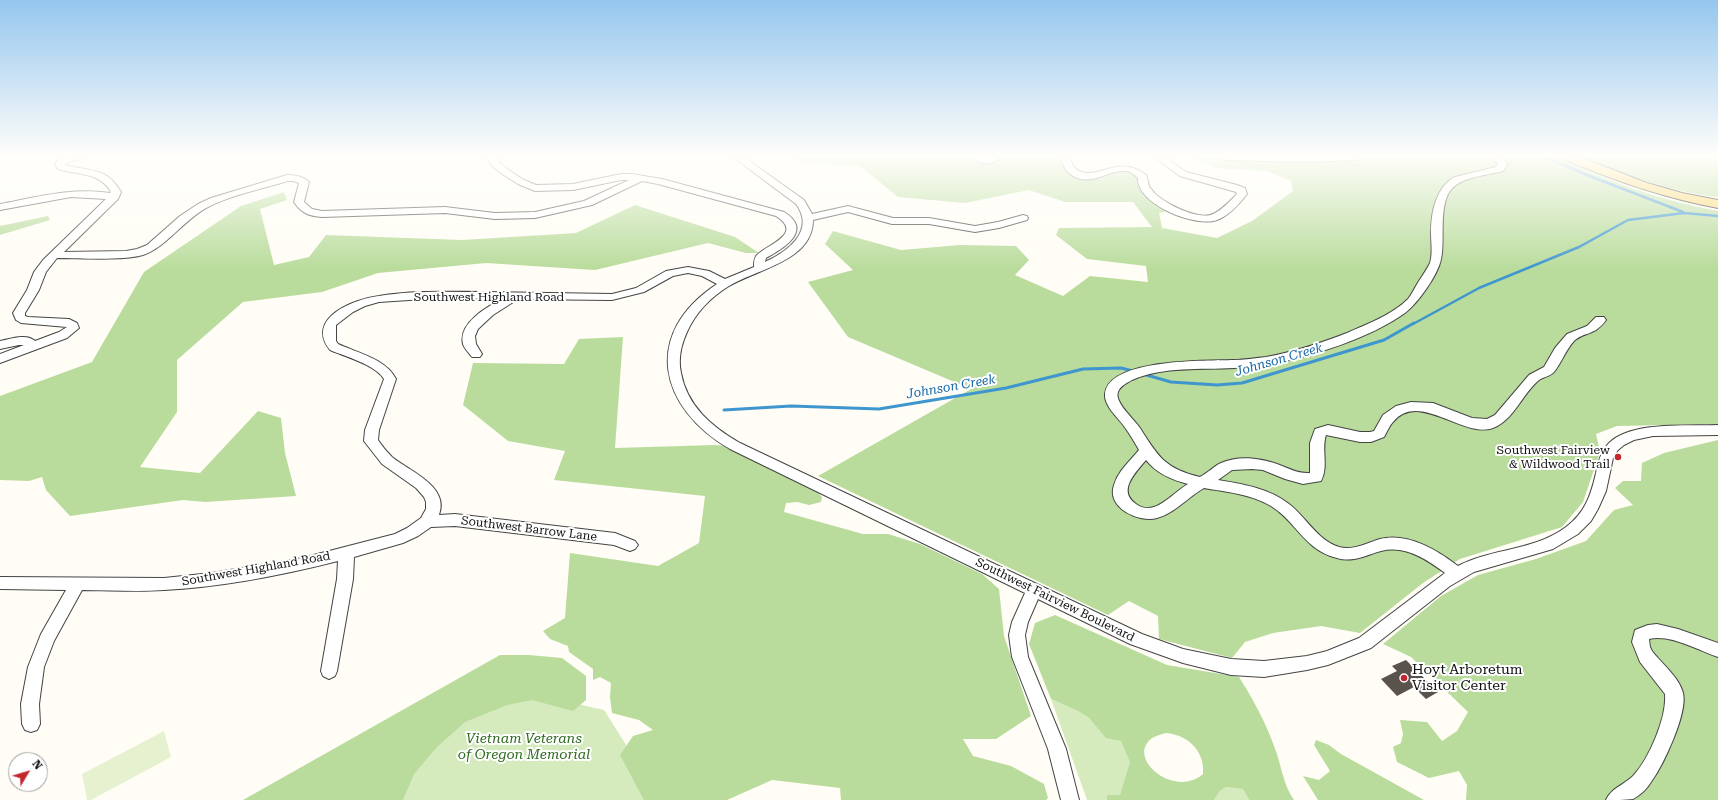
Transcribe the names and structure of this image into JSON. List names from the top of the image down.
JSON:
{
  "streets": {
    "street": ["Southwest Highland Road", "Southwest Barrow Lane", "Southwest Fairview Boulevard"]
  },
  "crossings": [
    ["Southwest Highland Road", "Southwest Barrow Lane"],
    ["Southwest Highland Road", "Southwest Fairview Boulevard"]
  ],
  "water": ["Johnson Creek"],
  "parks": ["Vietnam Veterans of Oregon Memorial"],
  "places": ["Southwest Fairview & Wildwood Trail", "Hoyt Arboretum Visitor Center"],
  "north": "top right"
}
